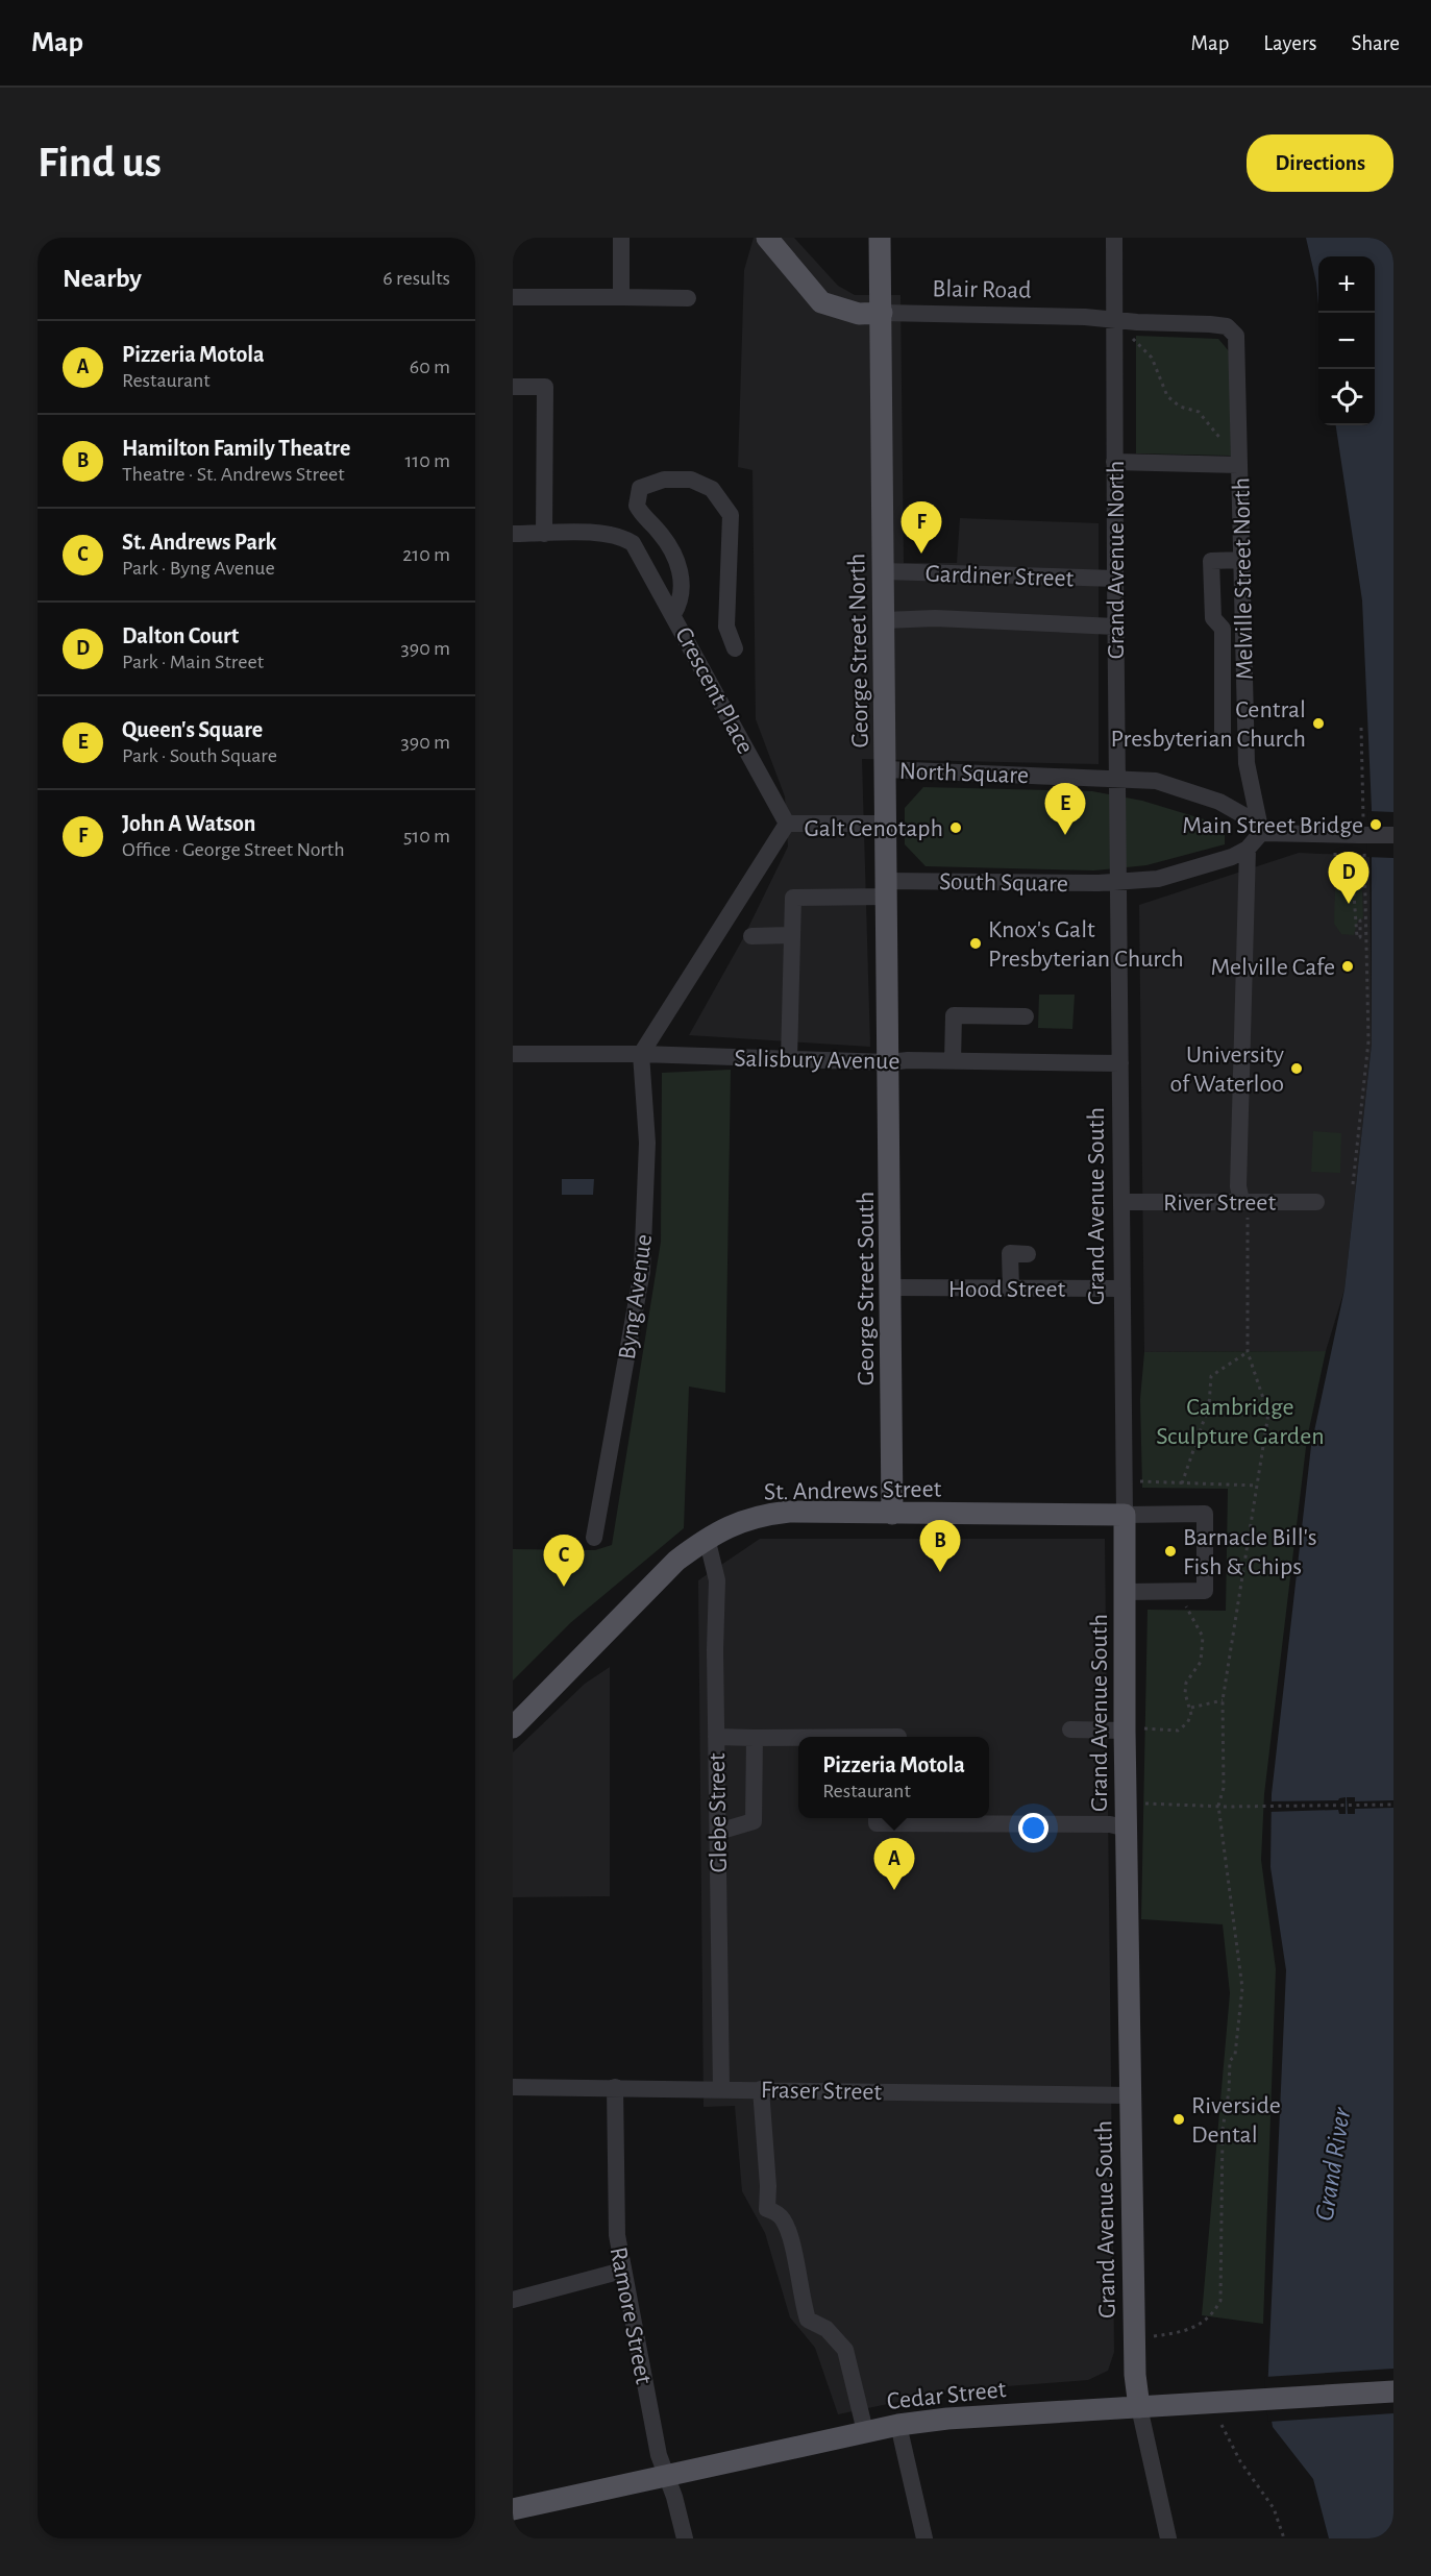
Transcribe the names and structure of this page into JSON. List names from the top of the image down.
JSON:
{
  "streets": {
    "main road": [
      "Blair Road",
      "George Street North",
      "Grand Avenue South",
      "George Street South",
      "St. Andrews Street",
      "Cedar Street"
    ],
    "street": [
      "Grand Avenue North",
      "Gardiner Street",
      "Melville Street North",
      "Crescent Place",
      "North Square",
      "South Square",
      "Salisbury Avenue",
      "River Street",
      "Hood Street",
      "Byng Avenue",
      "Glebe Street",
      "Fraser Street",
      "Ramore Street"
    ]
  },
  "crossings": [
    ["Blair Road", "Grand Avenue North"],
    ["Blair Road", "Melville Street North"],
    ["Blair Road", "George Street North"],
    ["Grand Avenue North", "Gardiner Street"],
    ["Grand Avenue North", "North Square"],
    ["Grand Avenue North", "South Square"],
    ["Grand Avenue North", "Grand Avenue South"],
    ["Gardiner Street", "George Street North"],
    ["Melville Street North", "North Square"],
    ["George Street North", "North Square"],
    ["George Street North", "South Square"],
    ["George Street North", "Salisbury Avenue"],
    ["George Street North", "George Street South"],
    ["South Square", "Grand Avenue South"],
    ["Salisbury Avenue", "Grand Avenue South"],
    ["Salisbury Avenue", "George Street South"],
    ["Salisbury Avenue", "Byng Avenue"],
    ["River Street", "Grand Avenue South"],
    ["Grand Avenue South", "Hood Street"],
    ["Grand Avenue South", "St. Andrews Street"],
    ["Grand Avenue South", "Fraser Street"],
    ["Grand Avenue South", "Cedar Street"],
    ["George Street South", "Hood Street"],
    ["George Street South", "St. Andrews Street"],
    ["St. Andrews Street", "Glebe Street"],
    ["Glebe Street", "Fraser Street"],
    ["Fraser Street", "Ramore Street"],
    ["Ramore Street", "Cedar Street"]
  ],
  "water": ["Grand River"],
  "parks": ["Cambridge Sculpture Garden"],
  "places": [
    "Central Presbyterian Church",
    "Main Street Bridge",
    "Galt Cenotaph",
    "Knox's Galt Presbyterian Church",
    "Melville Cafe",
    "University of Waterloo",
    "Barnacle Bill's Fish & Chips",
    "Riverside Dental"
  ],
  "page": {
    "header": "Map",
    "nav": ["Map", "Layers", "Share"],
    "buttons": "Directions",
    "title": "Find us",
    "heading": ["Nearby", "6 results"],
    "map_buttons": ["+", "−"],
    "list": [
      {
        "mark": "A",
        "name": "Pizzeria Motola",
        "note": "Restaurant",
        "value": "60 m"
      },
      {
        "mark": "B",
        "name": "Hamilton Family Theatre",
        "note": "Theatre · St. Andrews Street",
        "value": "110 m"
      },
      {
        "mark": "C",
        "name": "St. Andrews Park",
        "note": "Park · Byng Avenue",
        "value": "210 m"
      },
      {
        "mark": "D",
        "name": "Dalton Court",
        "note": "Park · Main Street",
        "value": "390 m"
      },
      {
        "mark": "E",
        "name": "Queen's Square",
        "note": "Park · South Square",
        "value": "390 m"
      },
      {
        "mark": "F",
        "name": "John A Watson",
        "note": "Office · George Street North",
        "value": "510 m"
      }
    ],
    "pins": [
      "F",
      "E",
      "D",
      "B",
      "C",
      "A"
    ],
    "popup": ["Pizzeria Motola", "Restaurant"]
  }
}
